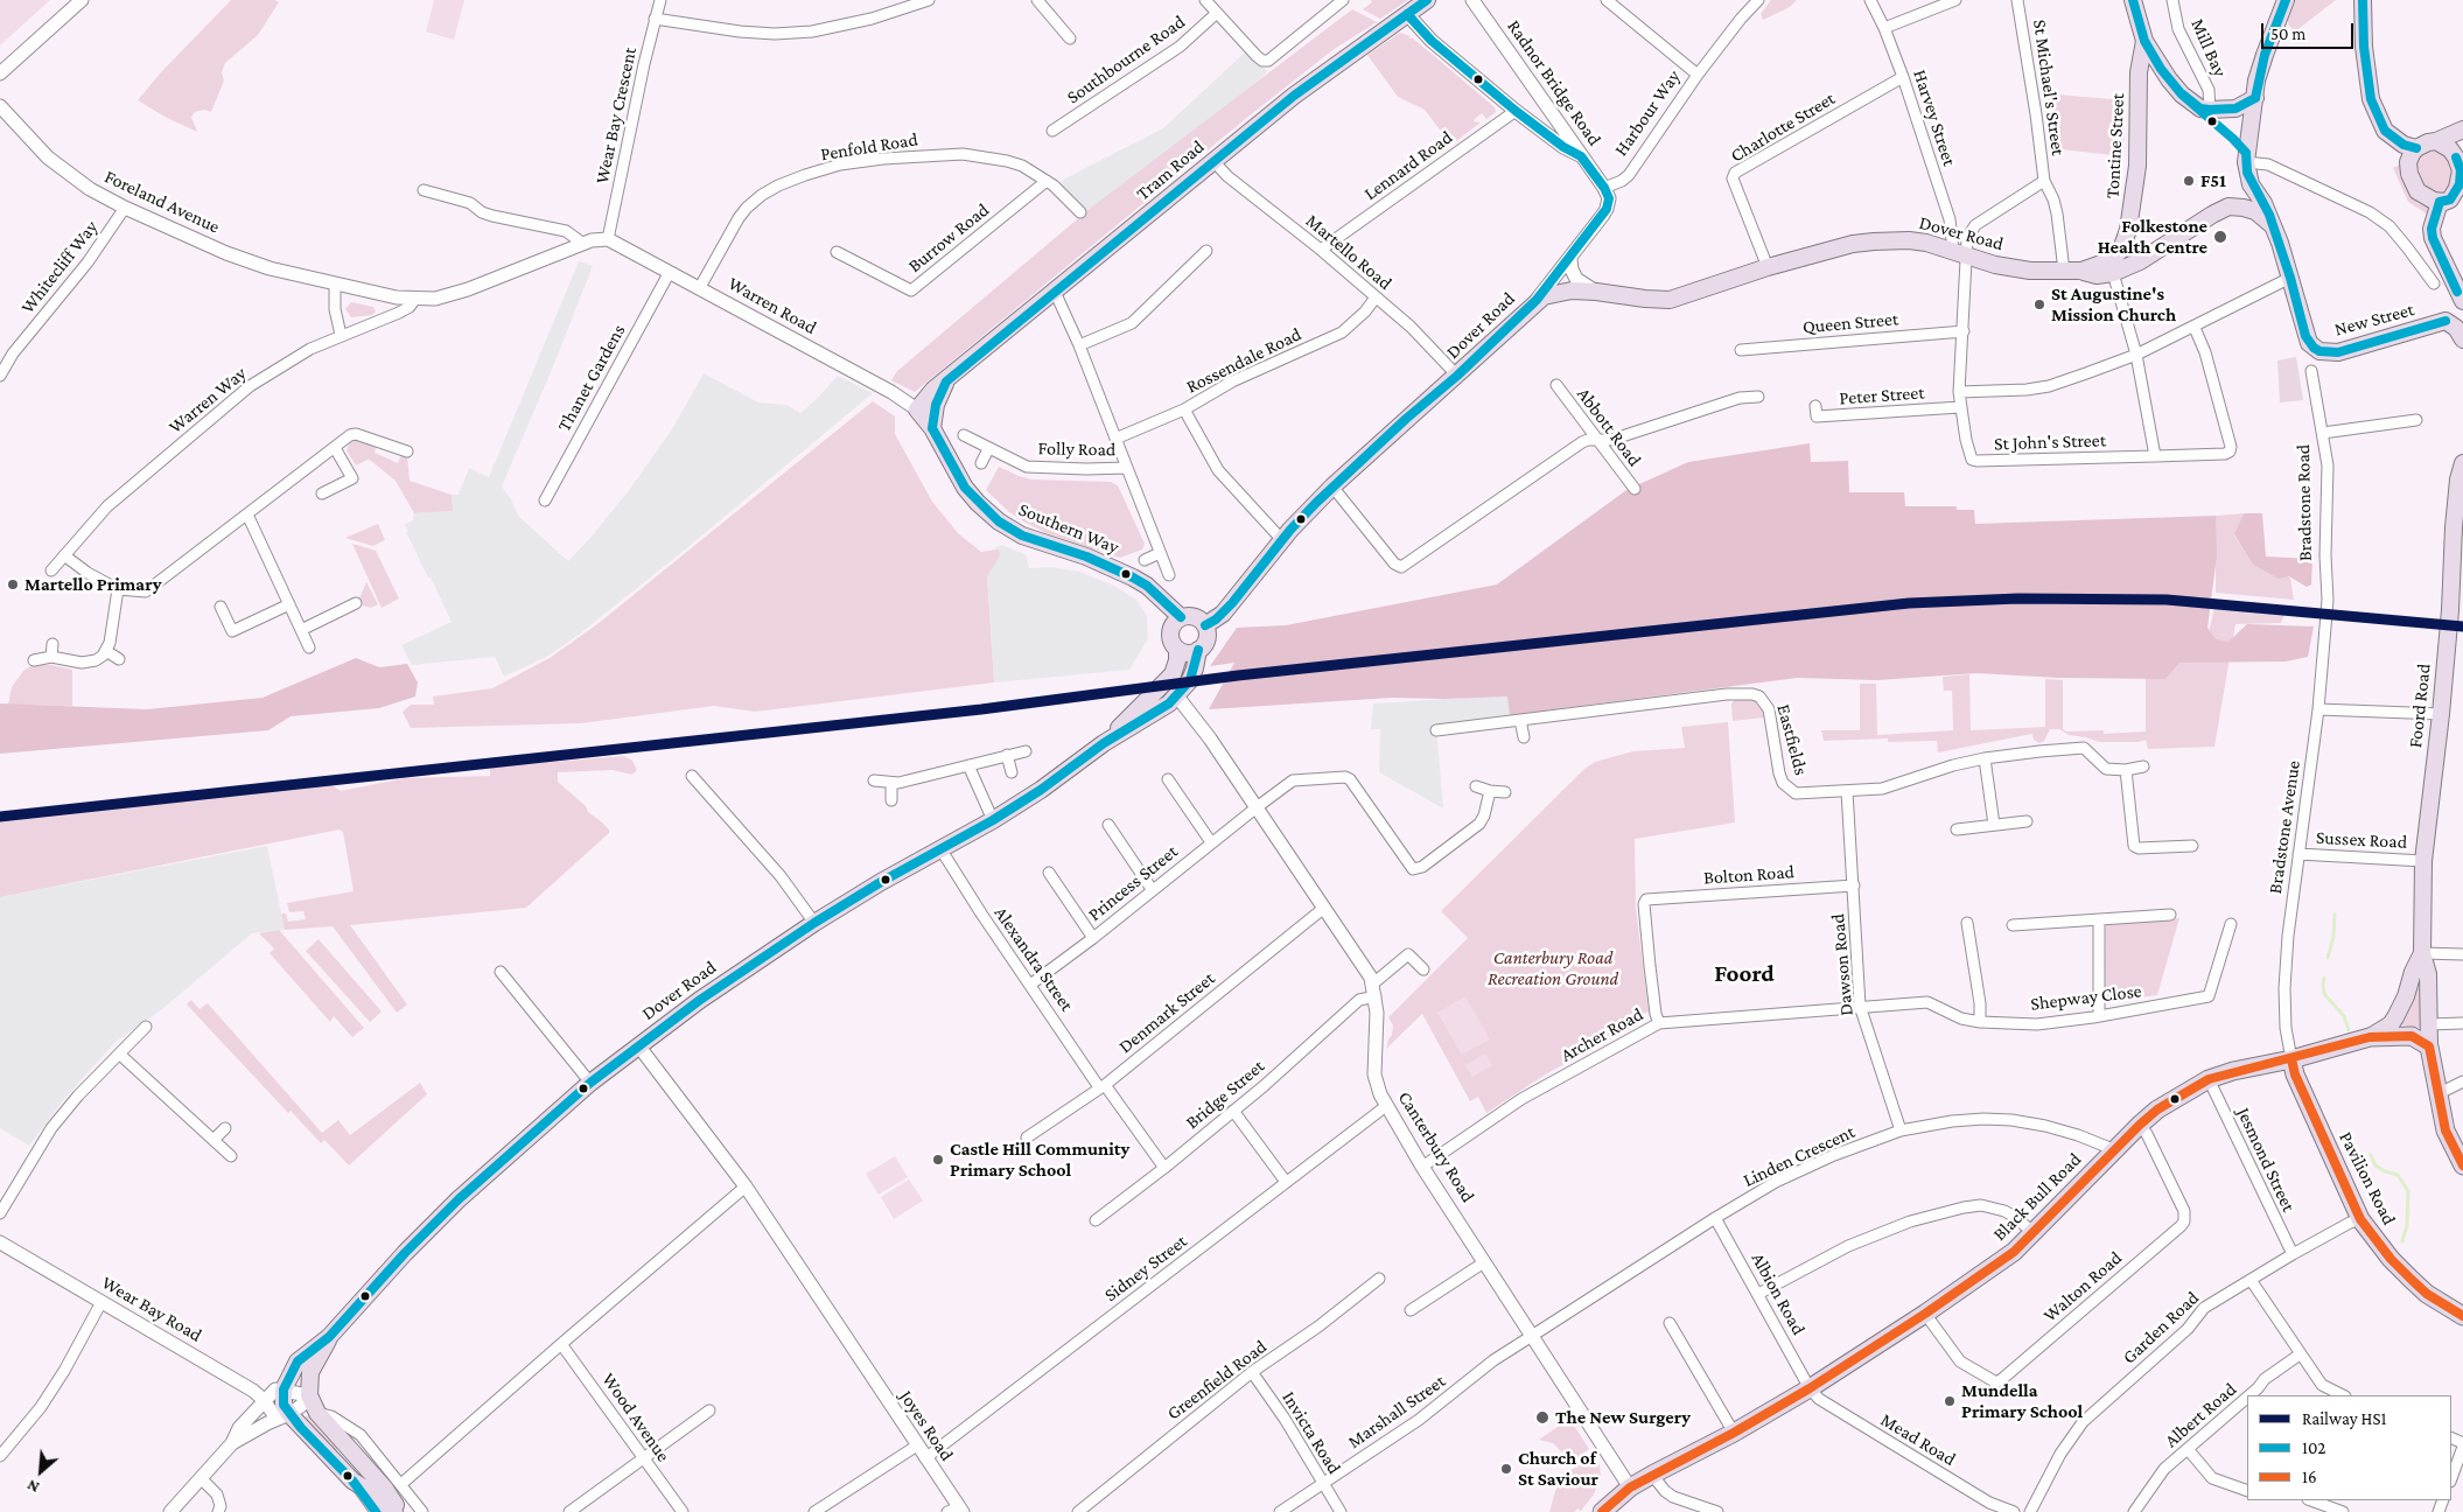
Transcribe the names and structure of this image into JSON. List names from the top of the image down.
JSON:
{
  "streets": {
    "highway": ["Pavilion Road", "Black Bull Road"],
    "main road": [
      "Tontine Street",
      "Tram Road",
      "Dover Road",
      "New Street",
      "Southern Way",
      "Foord Road"
    ],
    "street": [
      "Mill Bay",
      "Southbourne Road",
      "Radnor Bridge Road",
      "St Michael's Street",
      "Harbour Way",
      "Wear Bay Crescent",
      "Harvey Street",
      "Charlotte Street",
      "Penfold Road",
      "Lennard Road",
      "Foreland Avenue",
      "Burrow Road",
      "Martello Road",
      "Whitecliff Way",
      "Warren Road",
      "Queen Street",
      "Rossendale Road",
      "Thanet Gardens",
      "Peter Street",
      "Warren Way",
      "Abbott Road",
      "St John's Street",
      "Folly Road",
      "Bradstone Road",
      "Eastfields",
      "Bradstone Avenue",
      "Sussex Road",
      "Bolton Road",
      "Princess Street",
      "Alexandra Street",
      "Dawson Road",
      "Shepway Close",
      "Denmark Street",
      "Archer Road",
      "Bridge Street",
      "Canterbury Road",
      "Linden Crescent",
      "Jesmond Street",
      "Sidney Street",
      "Walton Road",
      "Albion Road",
      "Wear Bay Road",
      "Garden Road",
      "Greenfield Road",
      "Marshall Street",
      "Albert Road",
      "Wood Avenue",
      "Joyes Road",
      "Invicta Road",
      "Mead Road"
    ]
  },
  "crossings": [
    ["Radnor Bridge Road", "Harbour Way"],
    ["St Michael's Street", "Harvey Street"],
    ["St Michael's Street", "Dover Road"],
    ["St Michael's Street", "St John's Street"],
    ["Wear Bay Crescent", "Foreland Avenue"],
    ["Wear Bay Crescent", "Warren Road"],
    ["Harvey Street", "Charlotte Street"],
    ["Harvey Street", "Dover Road"],
    ["Harvey Street", "St John's Street"],
    ["Charlotte Street", "Dover Road"],
    ["Tontine Street", "Dover Road"],
    ["Penfold Road", "Burrow Road"],
    ["Penfold Road", "Warren Road"],
    ["Lennard Road", "Martello Road"],
    ["Tram Road", "Martello Road"],
    ["Tram Road", "Warren Road"],
    ["Tram Road", "Southern Way"],
    ["Foreland Avenue", "Whitecliff Way"],
    ["Foreland Avenue", "Warren Road"],
    ["Foreland Avenue", "Warren Way"],
    ["Dover Road", "Martello Road"],
    ["Dover Road", "St John's Street"],
    ["Dover Road", "Southern Way"],
    ["Dover Road", "Alexandra Street"],
    ["Dover Road", "Canterbury Road"],
    ["Dover Road", "Joyes Road"],
    ["Martello Road", "Rossendale Road"],
    ["Warren Road", "Thanet Gardens"],
    ["Warren Road", "Southern Way"],
    ["Queen Street", "St John's Street"],
    ["Peter Street", "St John's Street"],
    ["Bradstone Road", "Bradstone Avenue"],
    ["Foord Road", "Sussex Road"],
    ["Foord Road", "Black Bull Road"],
    ["Eastfields", "Dawson Road"],
    ["Bradstone Avenue", "Sussex Road"],
    ["Bradstone Avenue", "Pavilion Road"],
    ["Bradstone Avenue", "Black Bull Road"],
    ["Bolton Road", "Dawson Road"],
    ["Bolton Road", "Archer Road"],
    ["Princess Street", "Alexandra Street"],
    ["Princess Street", "Canterbury Road"],
    ["Alexandra Street", "Denmark Street"],
    ["Alexandra Street", "Bridge Street"],
    ["Dawson Road", "Shepway Close"],
    ["Dawson Road", "Archer Road"],
    ["Dawson Road", "Linden Crescent"],
    ["Shepway Close", "Archer Road"],
    ["Denmark Street", "Canterbury Road"],
    ["Archer Road", "Canterbury Road"],
    ["Bridge Street", "Canterbury Road"],
    ["Canterbury Road", "Linden Crescent"],
    ["Canterbury Road", "Black Bull Road"],
    ["Canterbury Road", "Sidney Street"],
    ["Canterbury Road", "Marshall Street"],
    ["Linden Crescent", "Black Bull Road"],
    ["Linden Crescent", "Albion Road"],
    ["Linden Crescent", "Marshall Street"],
    ["Jesmond Street", "Black Bull Road"],
    ["Jesmond Street", "Garden Road"],
    ["Pavilion Road", "Black Bull Road"],
    ["Pavilion Road", "Garden Road"],
    ["Black Bull Road", "Walton Road"],
    ["Black Bull Road", "Albion Road"],
    ["Black Bull Road", "Mead Road"],
    ["Sidney Street", "Joyes Road"],
    ["Albion Road", "Mead Road"],
    ["Greenfield Road", "Invicta Road"],
    ["Marshall Street", "Invicta Road"]
  ],
  "districts": ["Foord"],
  "parks": ["Canterbury Road Recreation Ground"],
  "places": [
    "F51",
    "Folkestone Health Centre",
    "St Augustine's Mission Church",
    "Martello Primary",
    "Castle Hill Community Primary School",
    "Mundella Primary School",
    "The New Surgery",
    "Church of St Saviour"
  ],
  "lines": ["transit line 102", "rail line HS1", "transit line 16"],
  "legend": ["Railway HS1", "102", "16"],
  "scale_bar": "50 m",
  "north": "bottom left"
}
